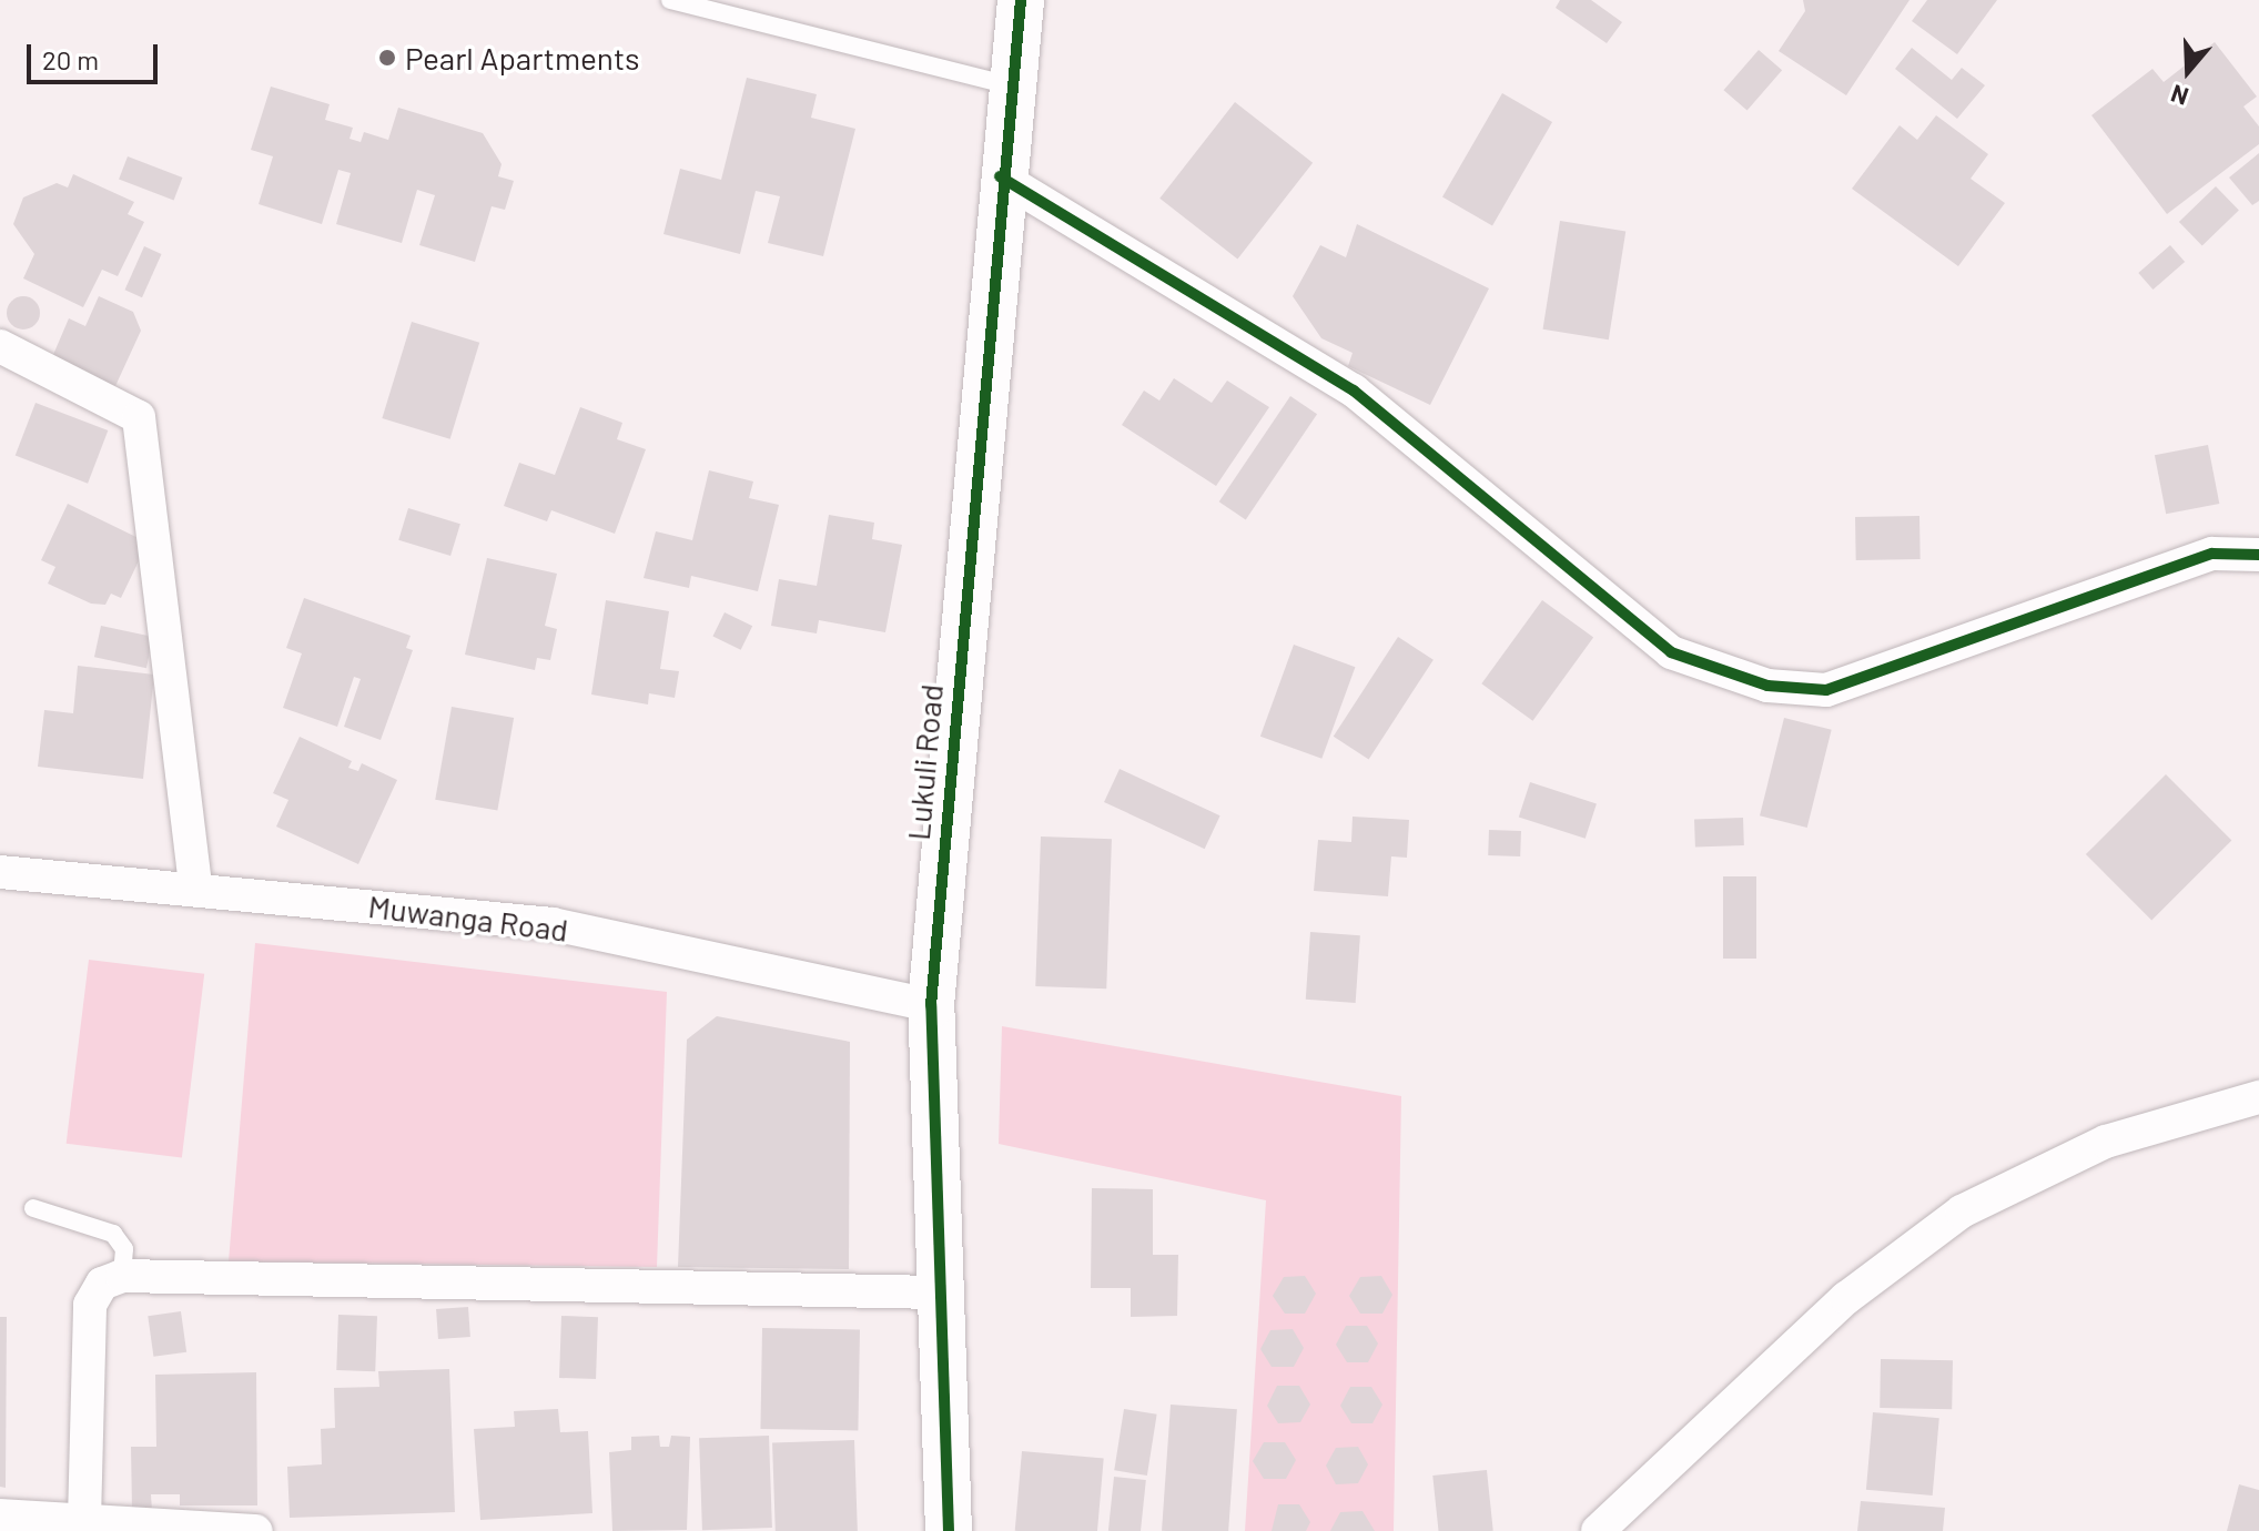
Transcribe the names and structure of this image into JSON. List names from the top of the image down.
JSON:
{
  "streets": {
    "street": ["Lukuli Road", "Muwanga Road"]
  },
  "crossings": [
    ["Lukuli Road", "Muwanga Road"]
  ],
  "places": ["Pearl Apartments"],
  "scale_bar": "20 m",
  "north": "bottom"
}
